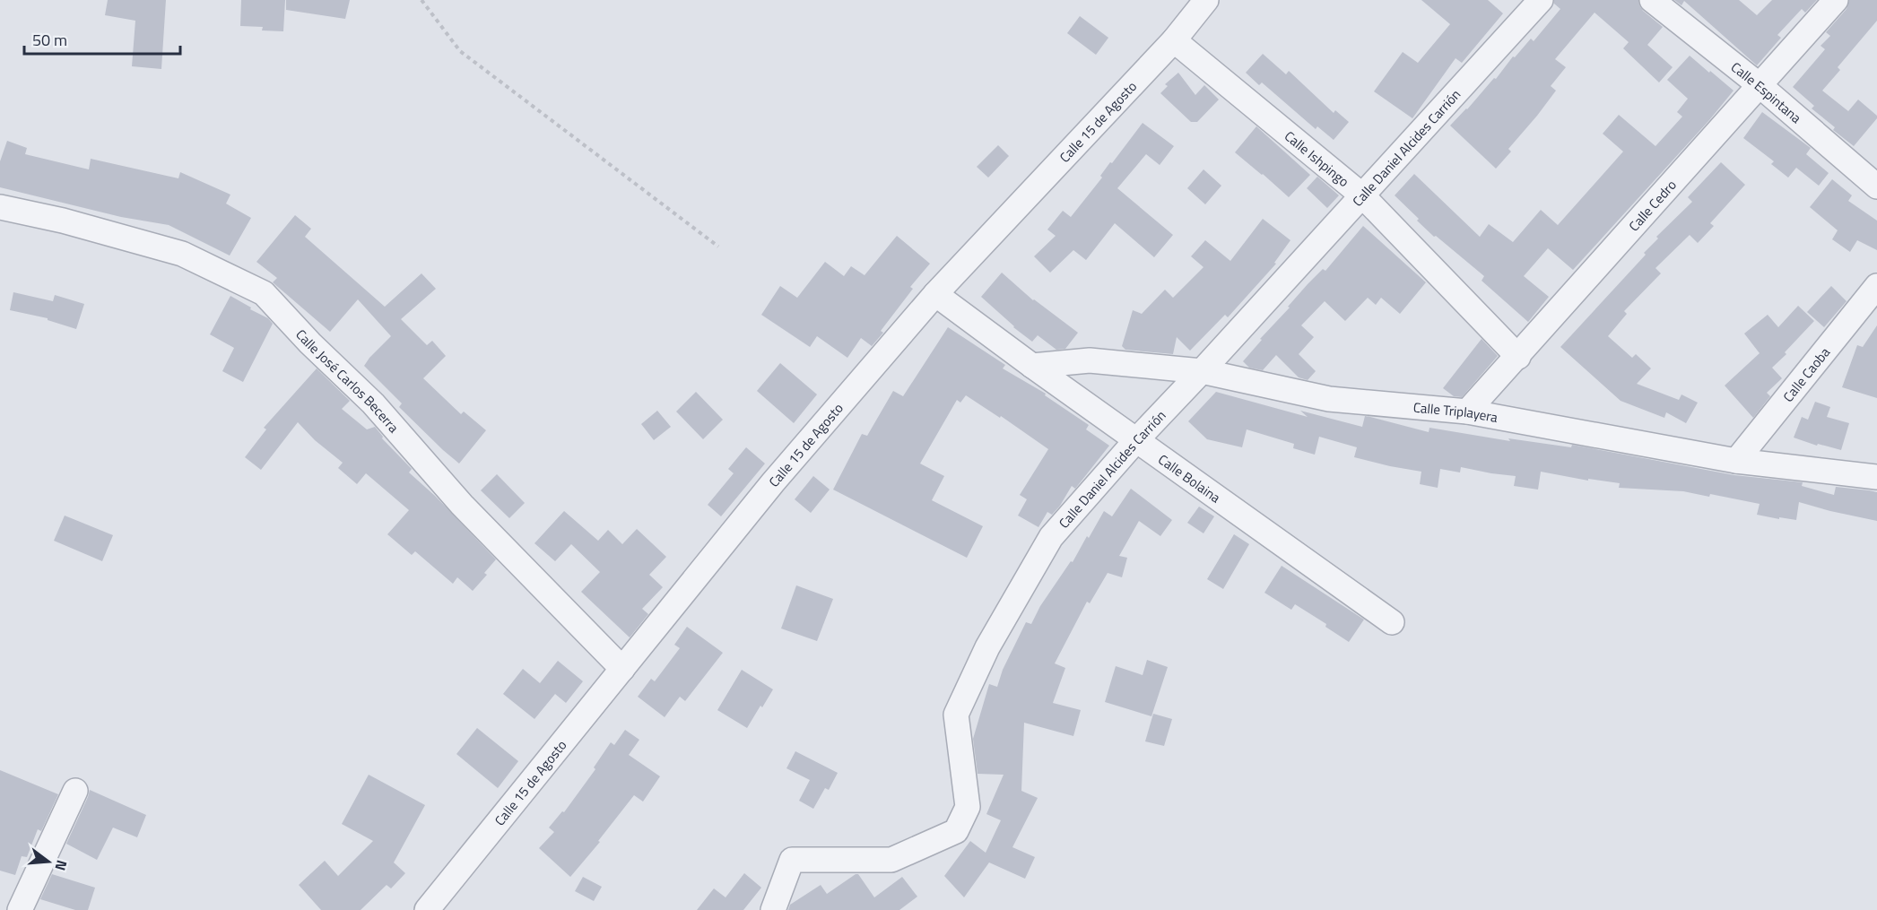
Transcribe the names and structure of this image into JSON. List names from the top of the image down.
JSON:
{
  "streets": {
    "street": [
      "Calle Espintana",
      "Calle 15 de Agosto",
      "Calle Daniel Alcides Carrión",
      "Calle Ishpingo",
      "Calle Cedro",
      "Calle Caoba",
      "Calle José Carlos Becerra",
      "Calle Triplayera",
      "Calle Bolaina"
    ]
  },
  "crossings": [
    ["Calle Espintana", "Calle Cedro"],
    ["Calle 15 de Agosto", "Calle Ishpingo"],
    ["Calle 15 de Agosto", "Calle José Carlos Becerra"],
    ["Calle 15 de Agosto", "Calle Bolaina"],
    ["Calle Daniel Alcides Carrión", "Calle Ishpingo"],
    ["Calle Daniel Alcides Carrión", "Calle Triplayera"],
    ["Calle Daniel Alcides Carrión", "Calle Bolaina"],
    ["Calle Ishpingo", "Calle Cedro"],
    ["Calle Cedro", "Calle Triplayera"],
    ["Calle Caoba", "Calle Triplayera"],
    ["Calle Triplayera", "Calle Bolaina"]
  ],
  "scale_bar": "50 m",
  "north": "right"
}
